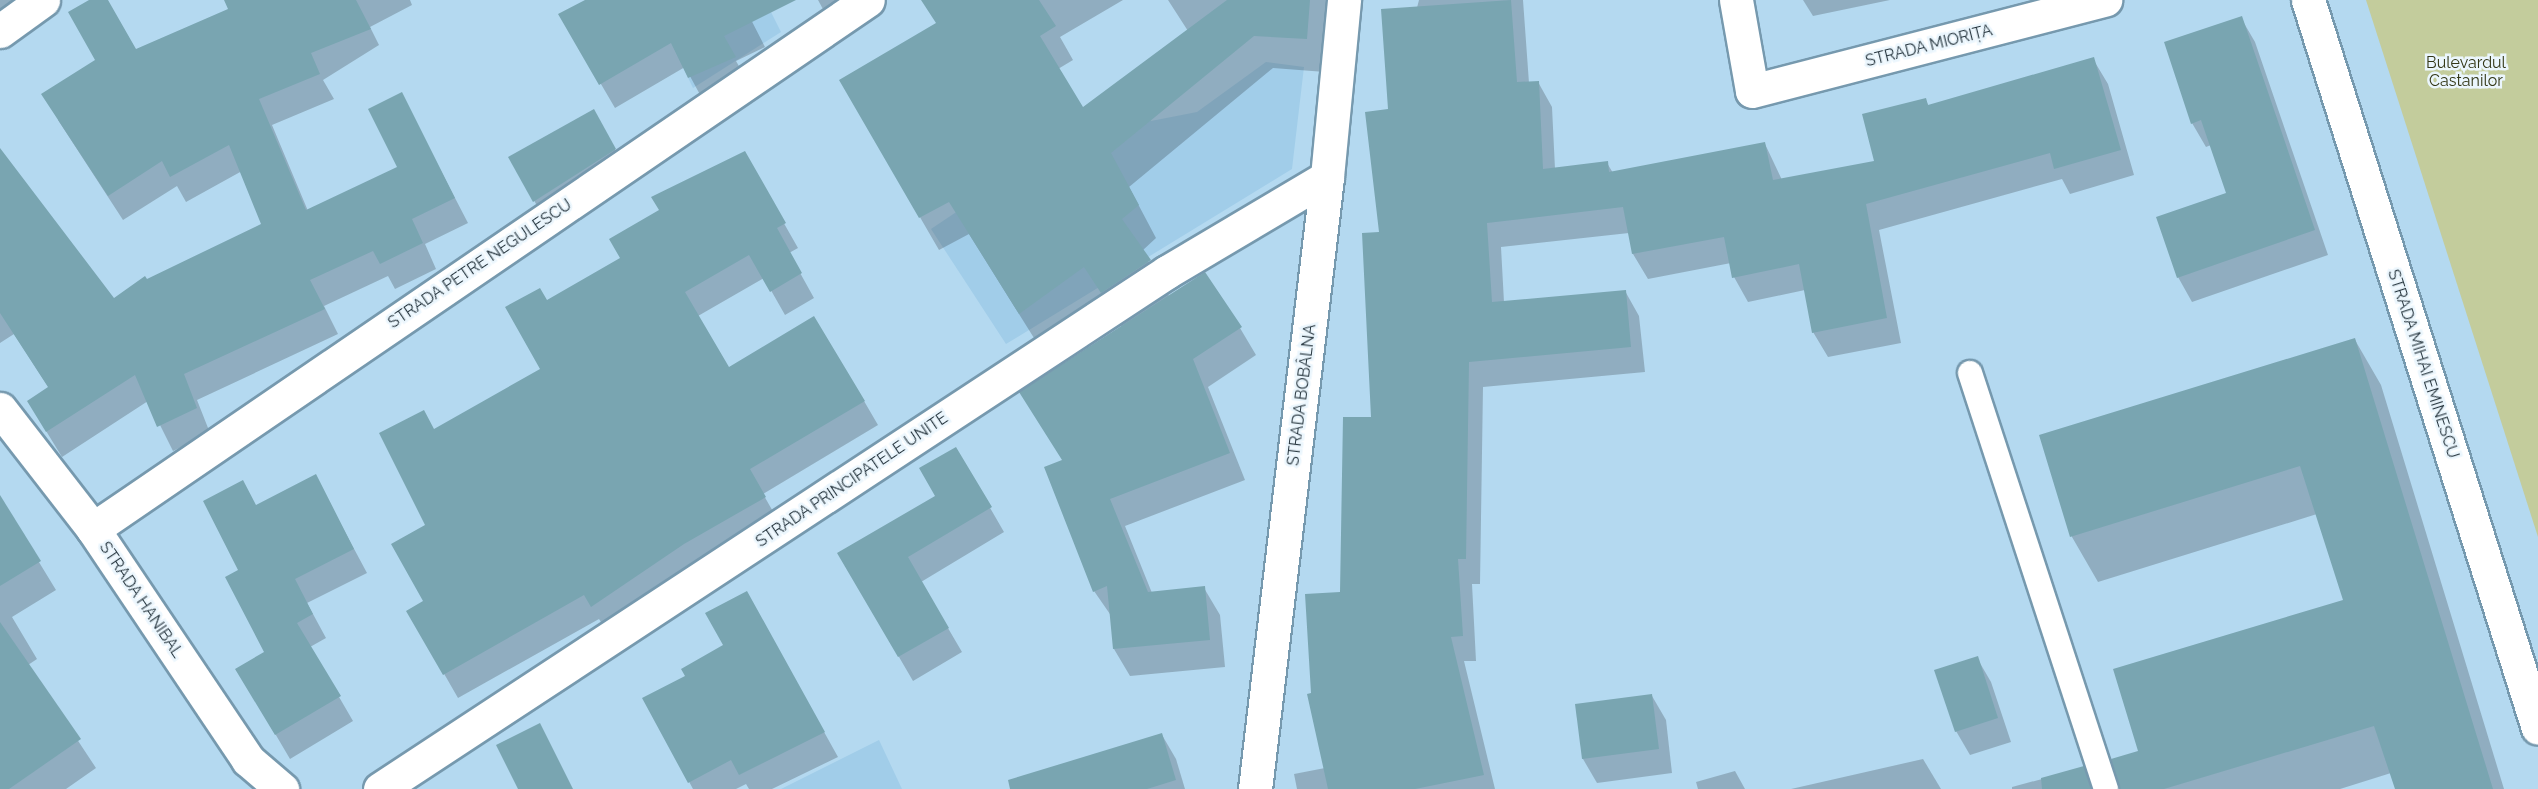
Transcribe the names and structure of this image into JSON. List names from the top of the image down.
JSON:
{
  "streets": {
    "street": [
      "STRADA MIORIȚA",
      "STRADA PETRE NEGULESCU",
      "STRADA MIHAI EMINESCU",
      "STRADA BOBÂLNA",
      "STRADA PRINCIPATELE UNITE",
      "STRADA HANIBAL"
    ]
  },
  "crossings": [
    ["STRADA PETRE NEGULESCU", "STRADA HANIBAL"],
    ["STRADA BOBÂLNA", "STRADA PRINCIPATELE UNITE"]
  ],
  "parks": ["Bulevardul Castanilor"]
}
